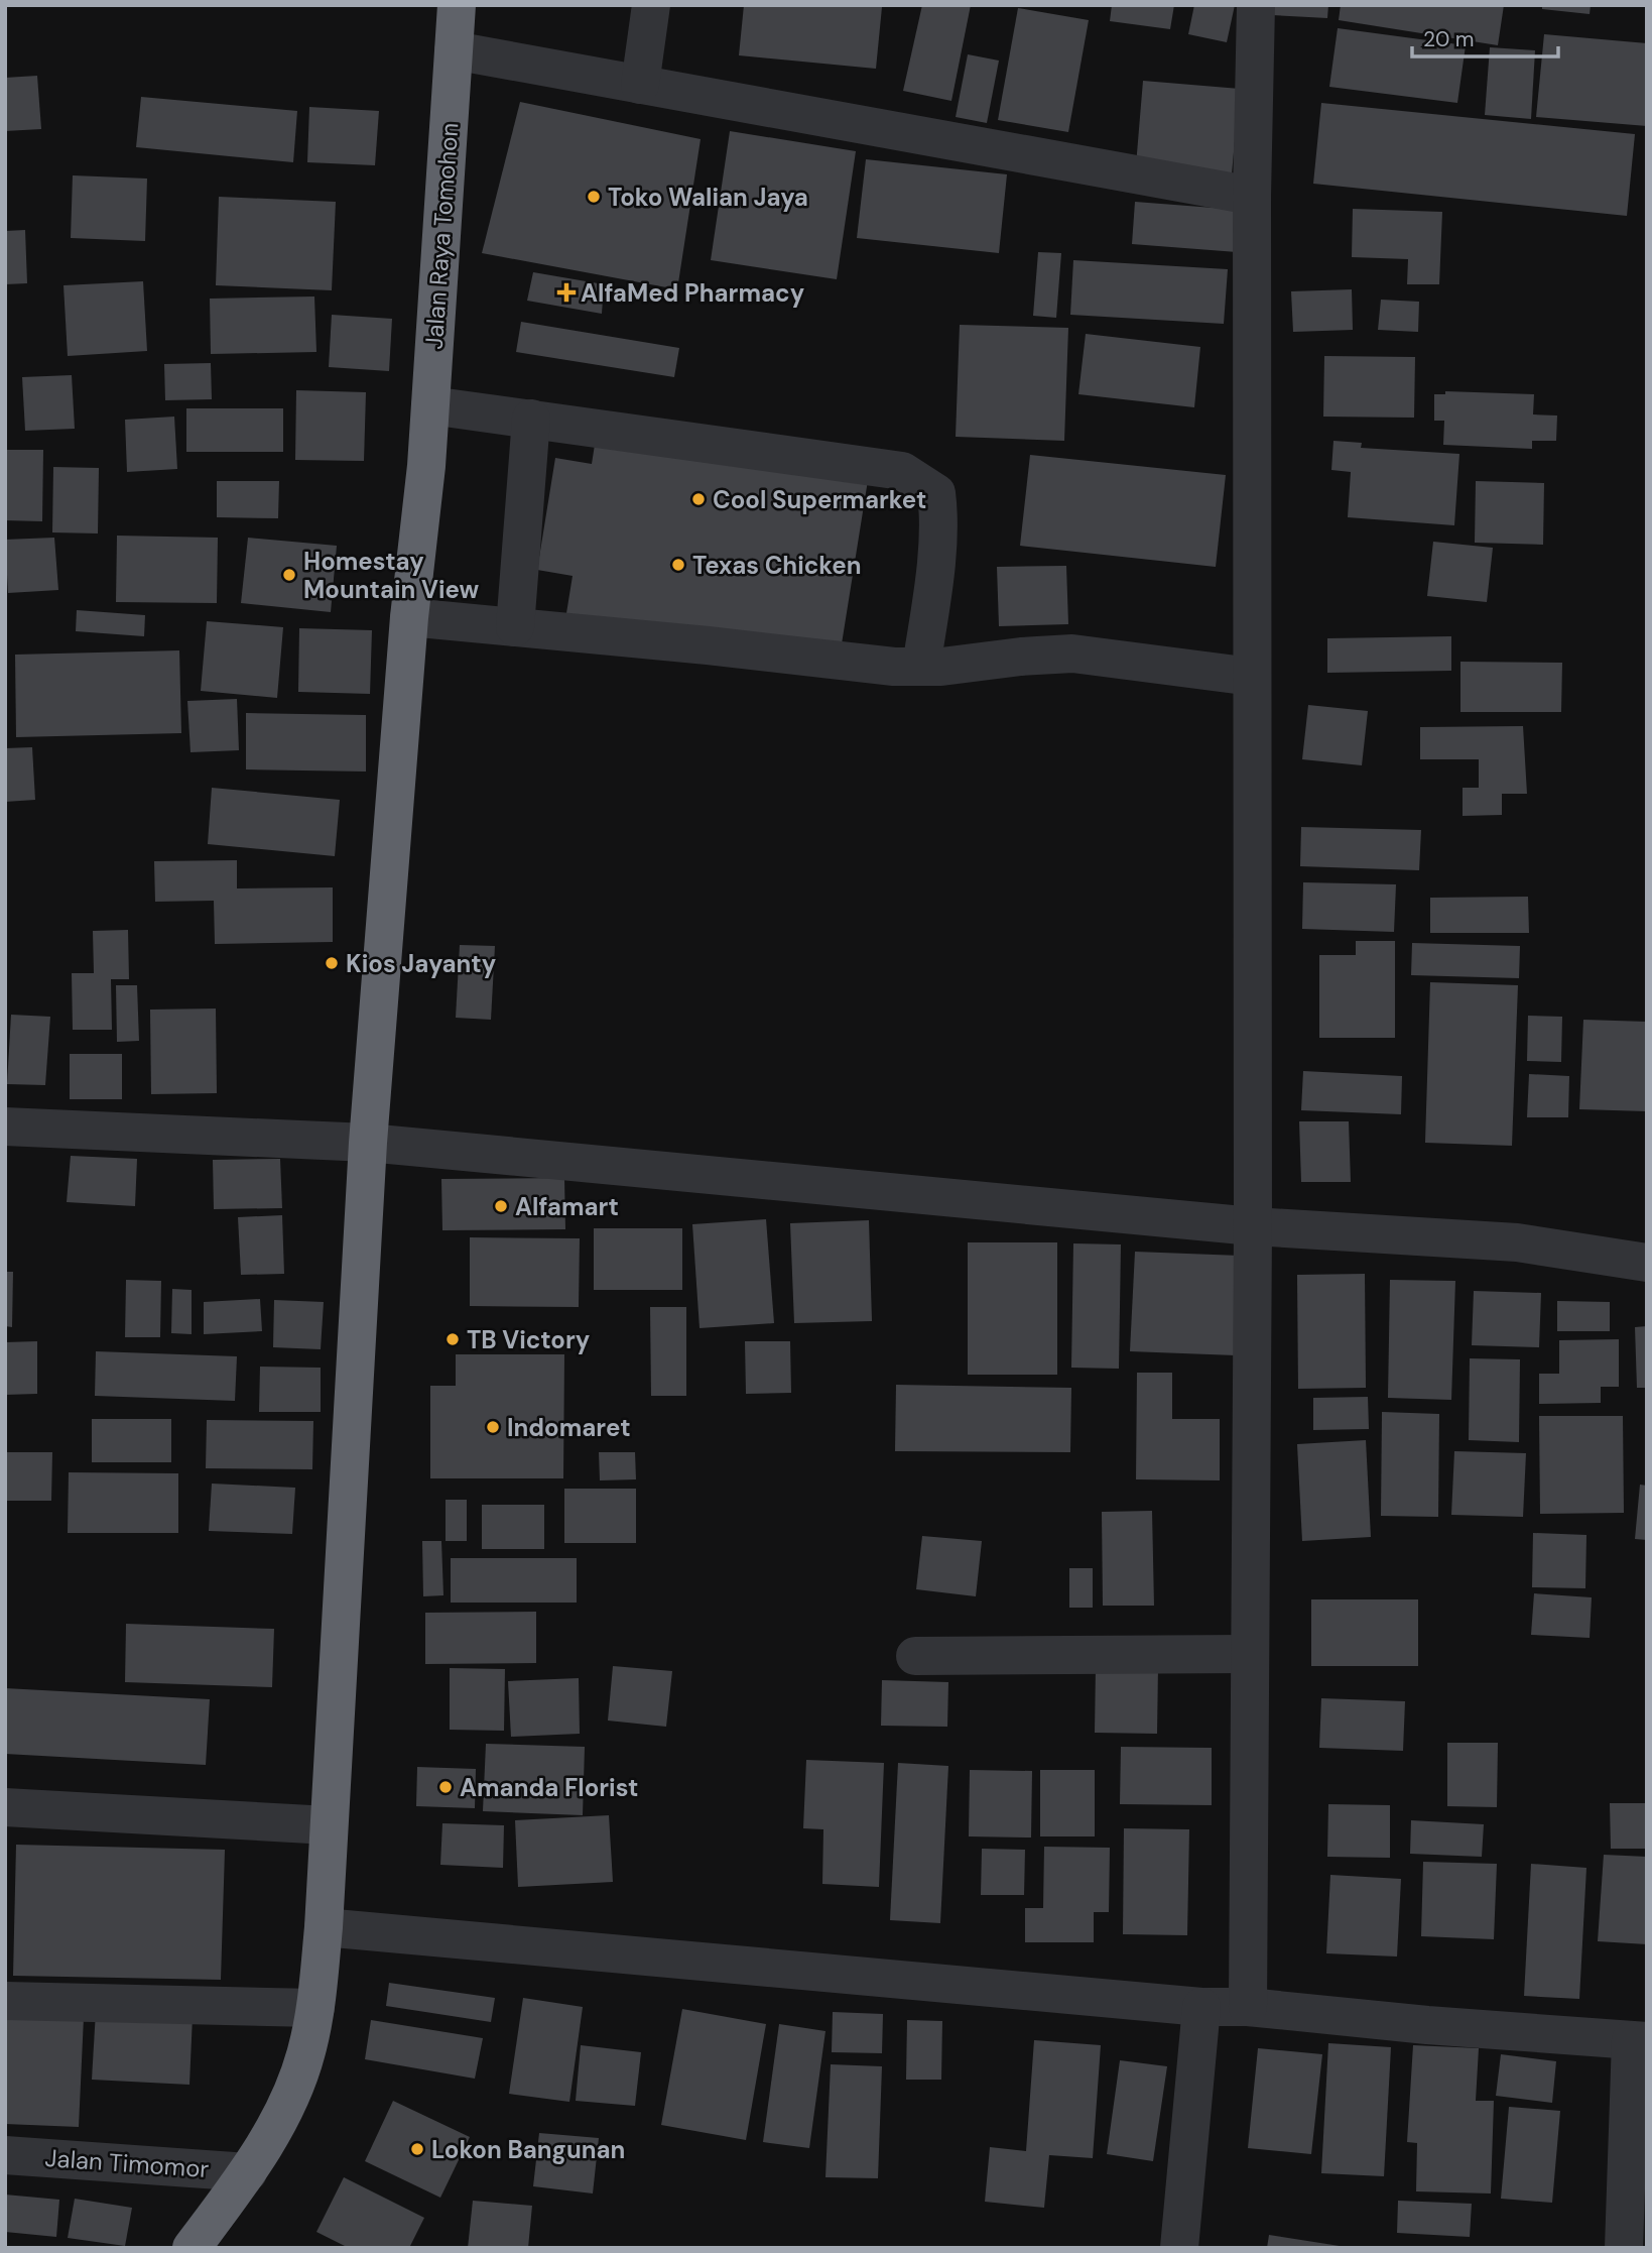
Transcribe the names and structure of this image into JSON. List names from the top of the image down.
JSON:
{
  "streets": {
    "highway": ["Jalan Raya Tomohon"],
    "street": ["Jalan Timomor"]
  },
  "crossings": [
    ["Jalan Raya Tomohon", "Jalan Timomor"]
  ],
  "places": {
    "other": [
      "Toko Walian Jaya",
      "Cool Supermarket",
      "Texas Chicken",
      "Homestay Mountain View",
      "Kios Jayanty",
      "Alfamart",
      "TB Victory",
      "Indomaret",
      "Amanda Florist",
      "Lokon Bangunan"
    ],
    "health": ["AlfaMed Pharmacy"]
  },
  "scale_bar": "20 m"
}
